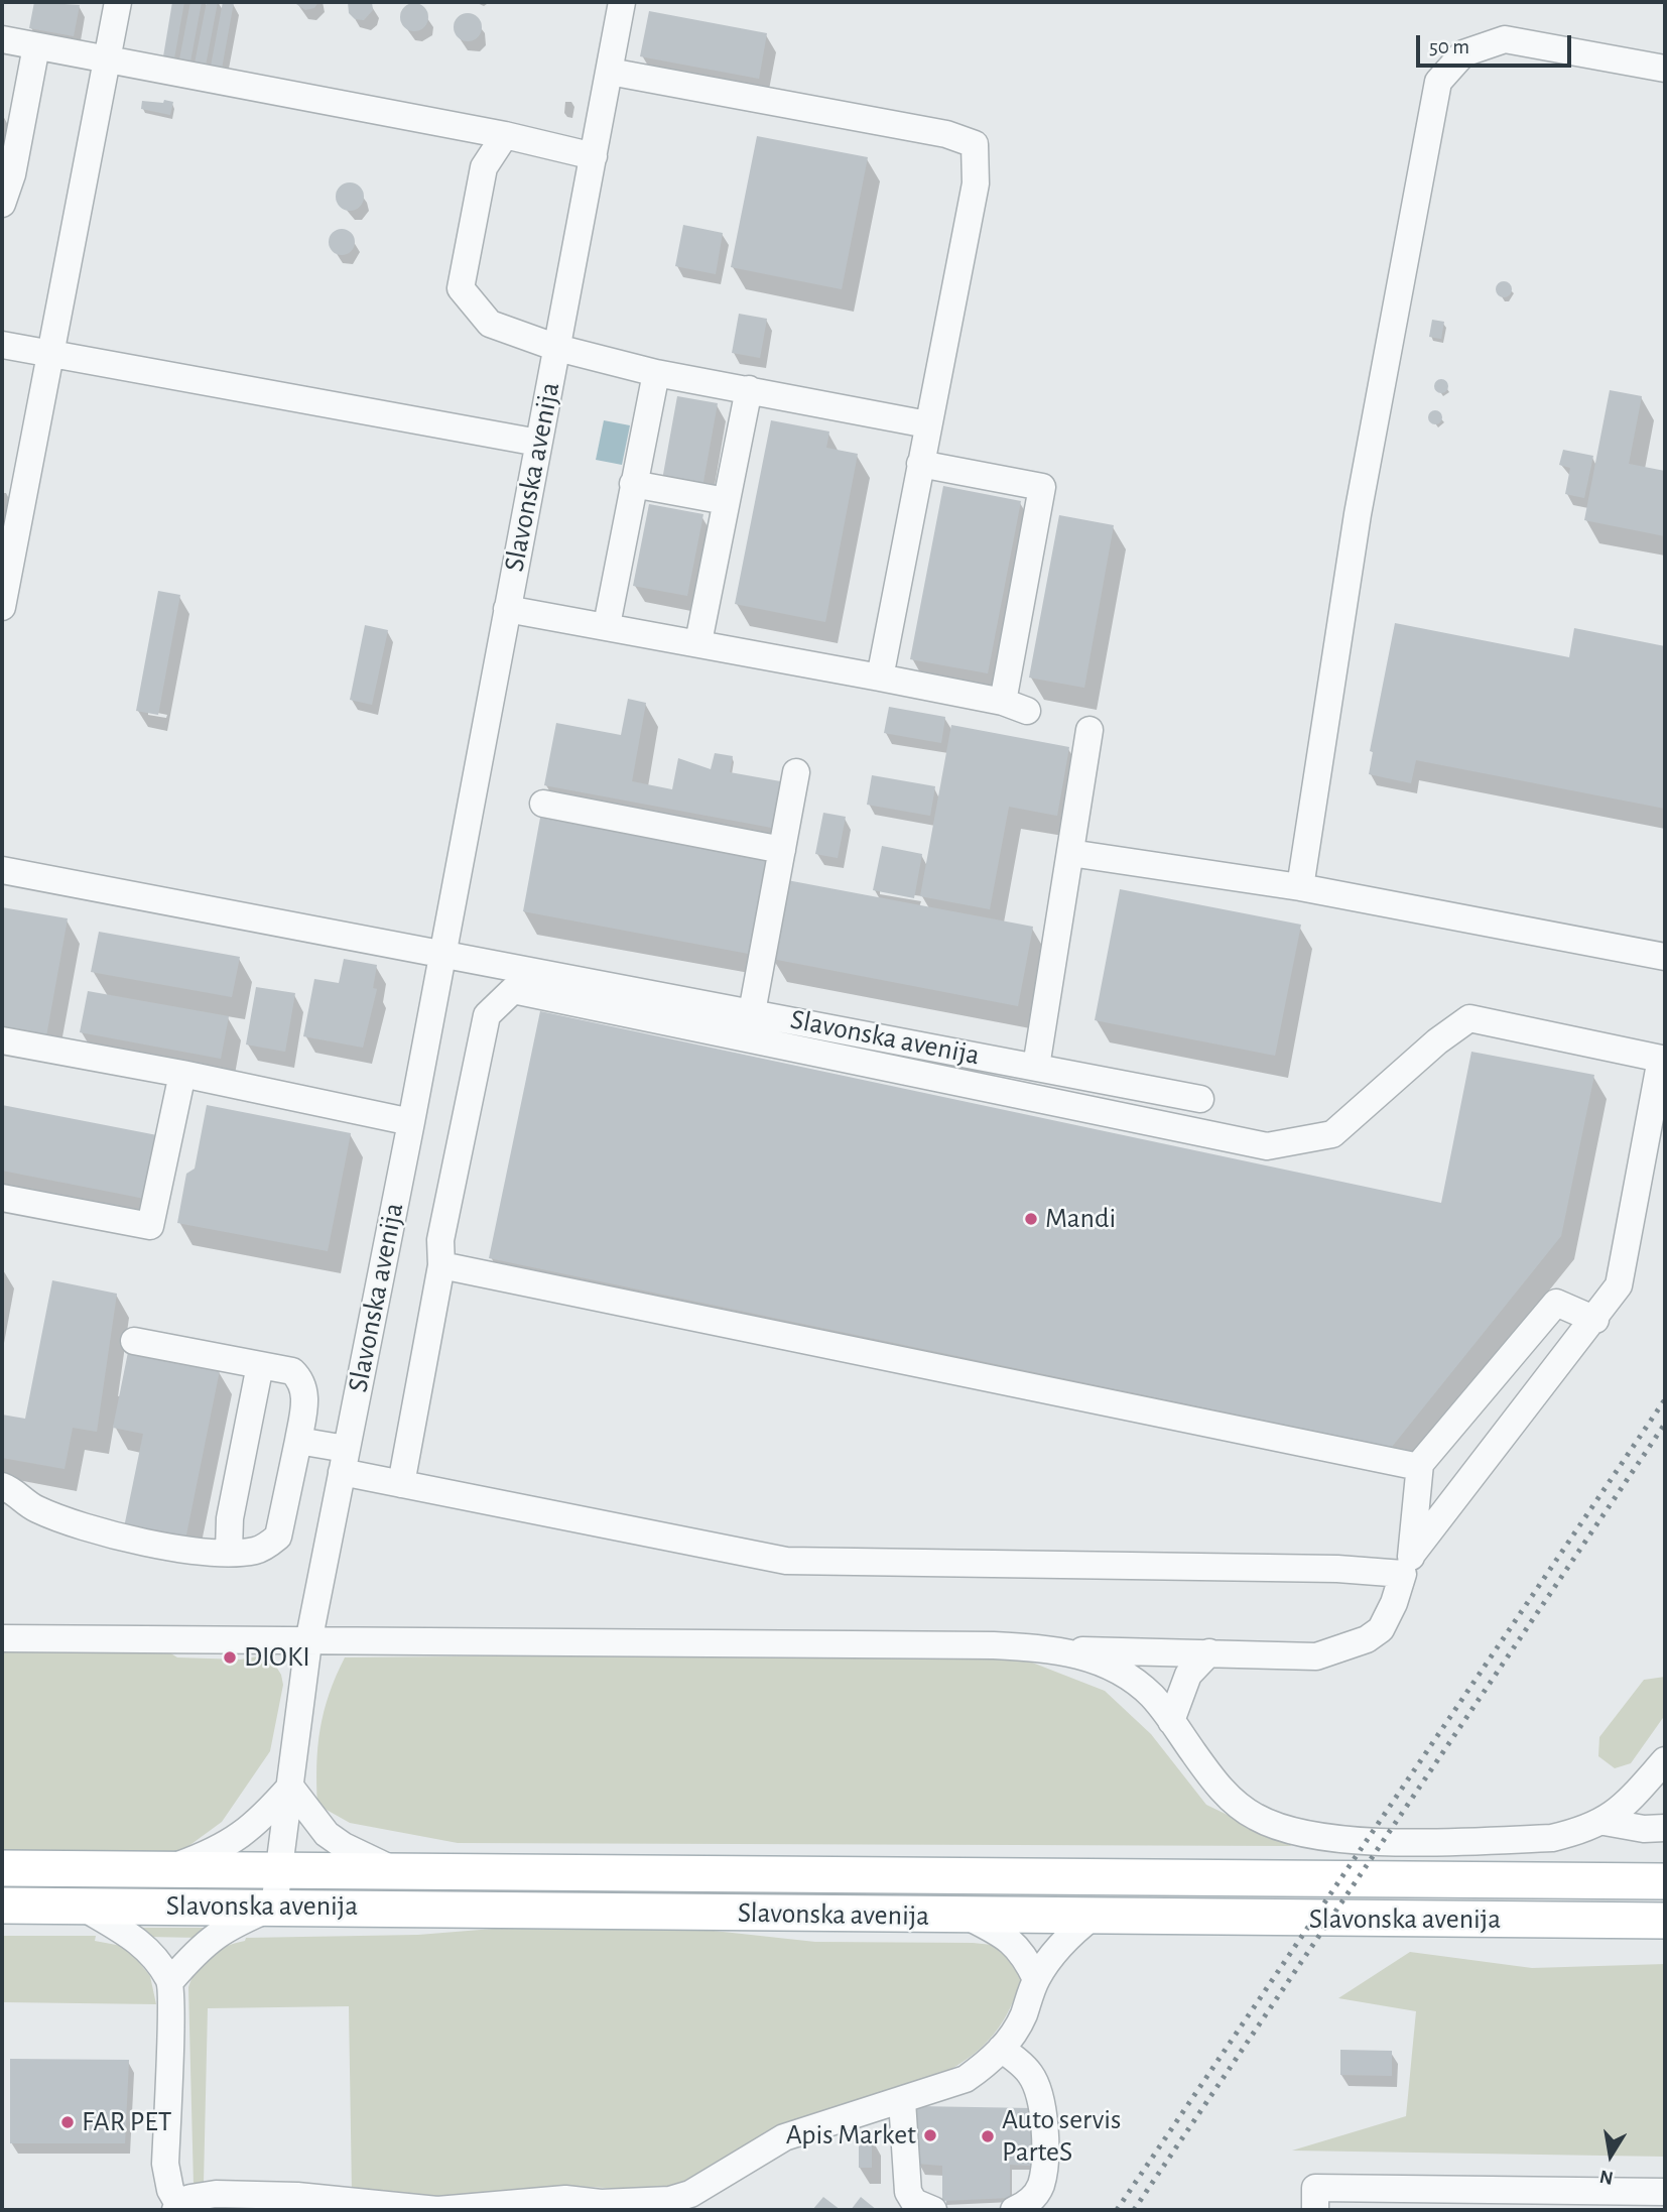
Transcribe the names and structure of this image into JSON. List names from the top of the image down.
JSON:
{
  "streets": {
    "main road": ["Slavonska avenija"]
  },
  "places": [
    "Mandi",
    "DIOKI",
    "FAR PET",
    "Apis Market",
    "Auto servis ParteS"
  ],
  "scale_bar": "50 m",
  "north": "bottom"
}
